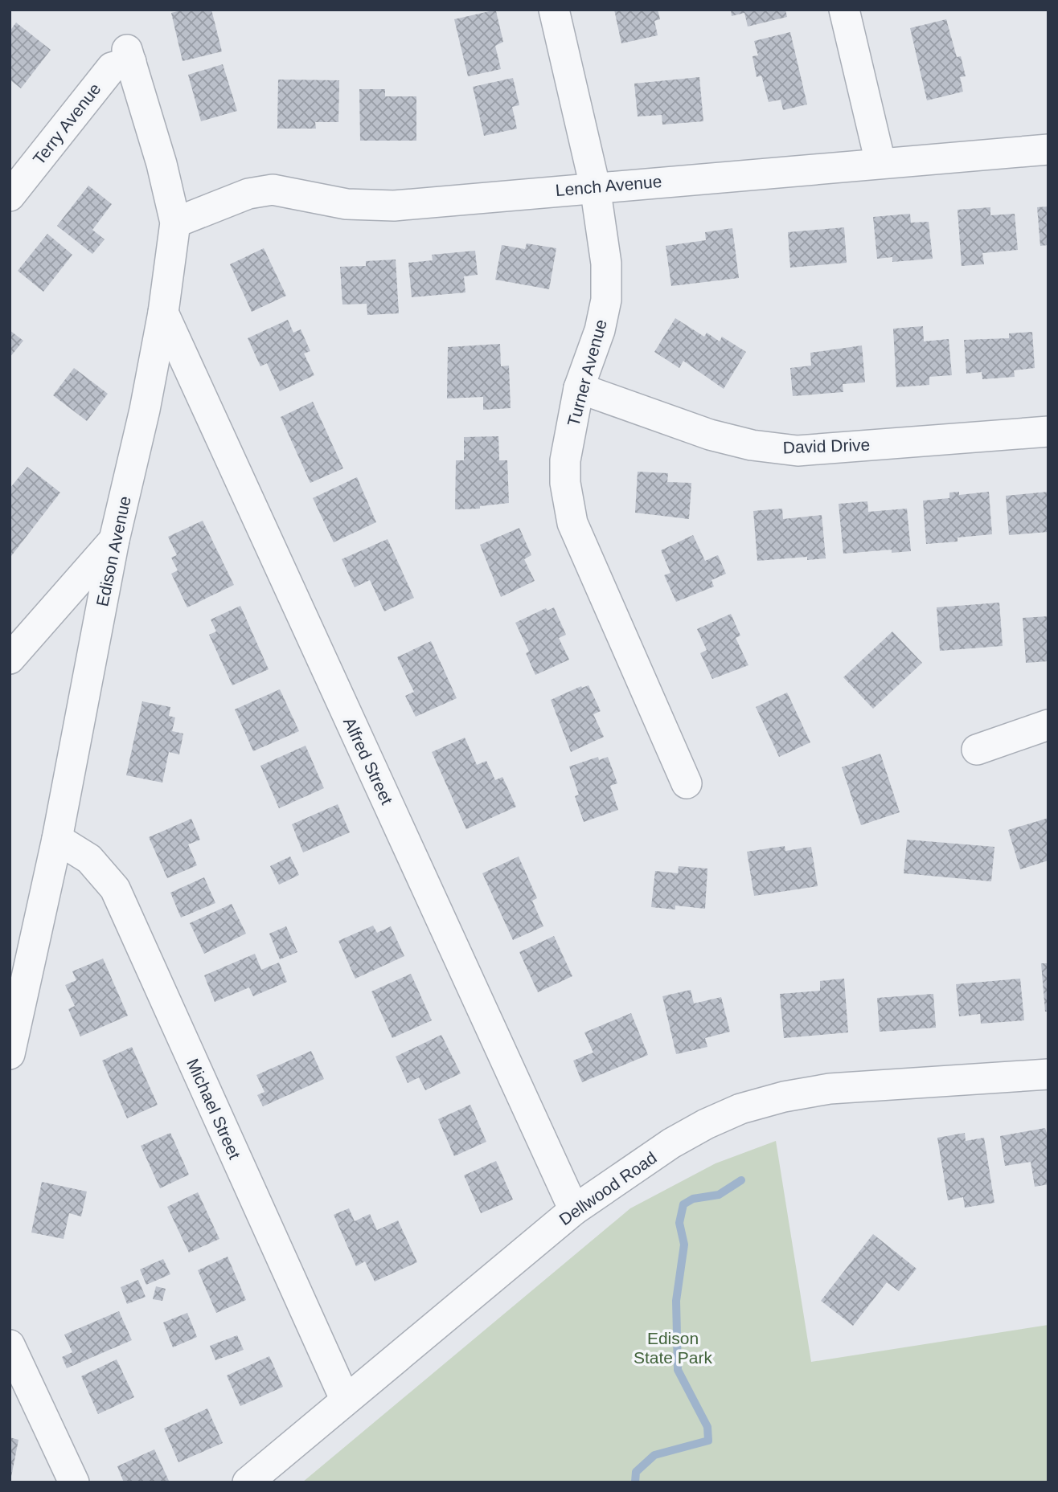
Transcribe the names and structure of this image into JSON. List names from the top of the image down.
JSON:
{
  "streets": {
    "street": [
      "Terry Avenue",
      "Lench Avenue",
      "Turner Avenue",
      "David Drive",
      "Edison Avenue",
      "Alfred Street",
      "Michael Street",
      "Dellwood Road"
    ]
  },
  "crossings": [
    ["Terry Avenue", "Edison Avenue"],
    ["Lench Avenue", "Turner Avenue"],
    ["Lench Avenue", "Edison Avenue"],
    ["Turner Avenue", "David Drive"],
    ["Edison Avenue", "Alfred Street"],
    ["Edison Avenue", "Michael Street"],
    ["Alfred Street", "Dellwood Road"],
    ["Michael Street", "Dellwood Road"]
  ],
  "parks": ["Edison State Park"]
}
